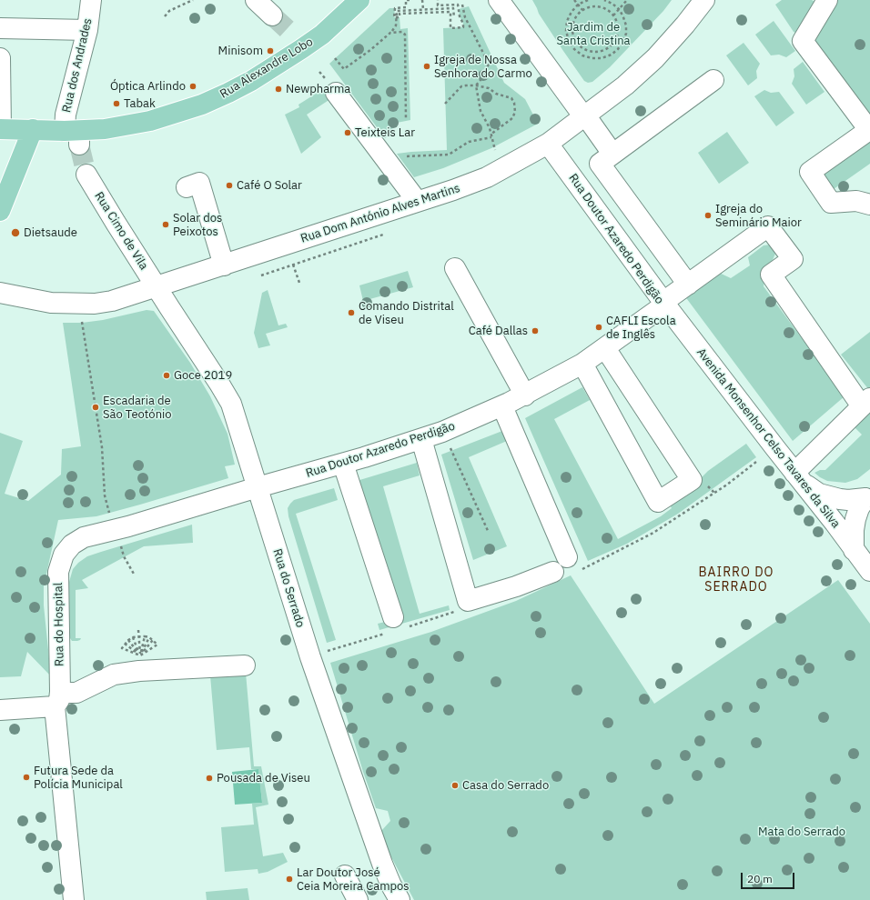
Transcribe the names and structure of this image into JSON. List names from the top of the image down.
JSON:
{
  "streets": {
    "main road": ["Rua Alexandre Lobo"],
    "street": [
      "Rua dos Andrades",
      "Rua Dom António Alves Martins",
      "Rua Cimo de Vila",
      "Rua Doutor Azaredo Perdigão",
      "Avenida Monsenhor Celso Tavares da Silva",
      "Rua do Serrado",
      "Rua do Hospital"
    ]
  },
  "crossings": [
    ["Rua dos Andrades", "Rua Alexandre Lobo"],
    ["Rua Dom António Alves Martins", "Rua Cimo de Vila"],
    ["Rua Dom António Alves Martins", "Rua Doutor Azaredo Perdigão"],
    ["Rua Dom António Alves Martins", "Rua do Serrado"],
    ["Rua Cimo de Vila", "Rua do Serrado"],
    ["Rua Doutor Azaredo Perdigão", "Avenida Monsenhor Celso Tavares da Silva"],
    ["Rua Doutor Azaredo Perdigão", "Rua do Serrado"],
    ["Rua Doutor Azaredo Perdigão", "Rua do Hospital"],
    ["Rua do Serrado", "Rua do Hospital"]
  ],
  "districts": ["BAIRRO DO SERRADO"],
  "parks": ["Jardim de Santa Cristina", "Mata do Serrado"],
  "places": [
    "Minisom",
    "Igreja de Nossa Senhora do Carmo",
    "Óptica Arlindo",
    "Newpharma",
    "Tabak",
    "Teixteis Lar",
    "Café O Solar",
    "Igreja do Seminário Maior",
    "Solar dos Peixotos",
    "Dietsaude",
    "Comando Distrital de Viseu",
    "CAFLI Escola de Inglês",
    "Café Dallas",
    "Goce 2019",
    "Escadaria de São Teotónio",
    "Futura Sede da Polícia Municipal",
    "Pousada de Viseu",
    "Casa do Serrado",
    "Lar Doutor José Ceia Moreira Campos"
  ],
  "scale_bar": "20 m"
}
